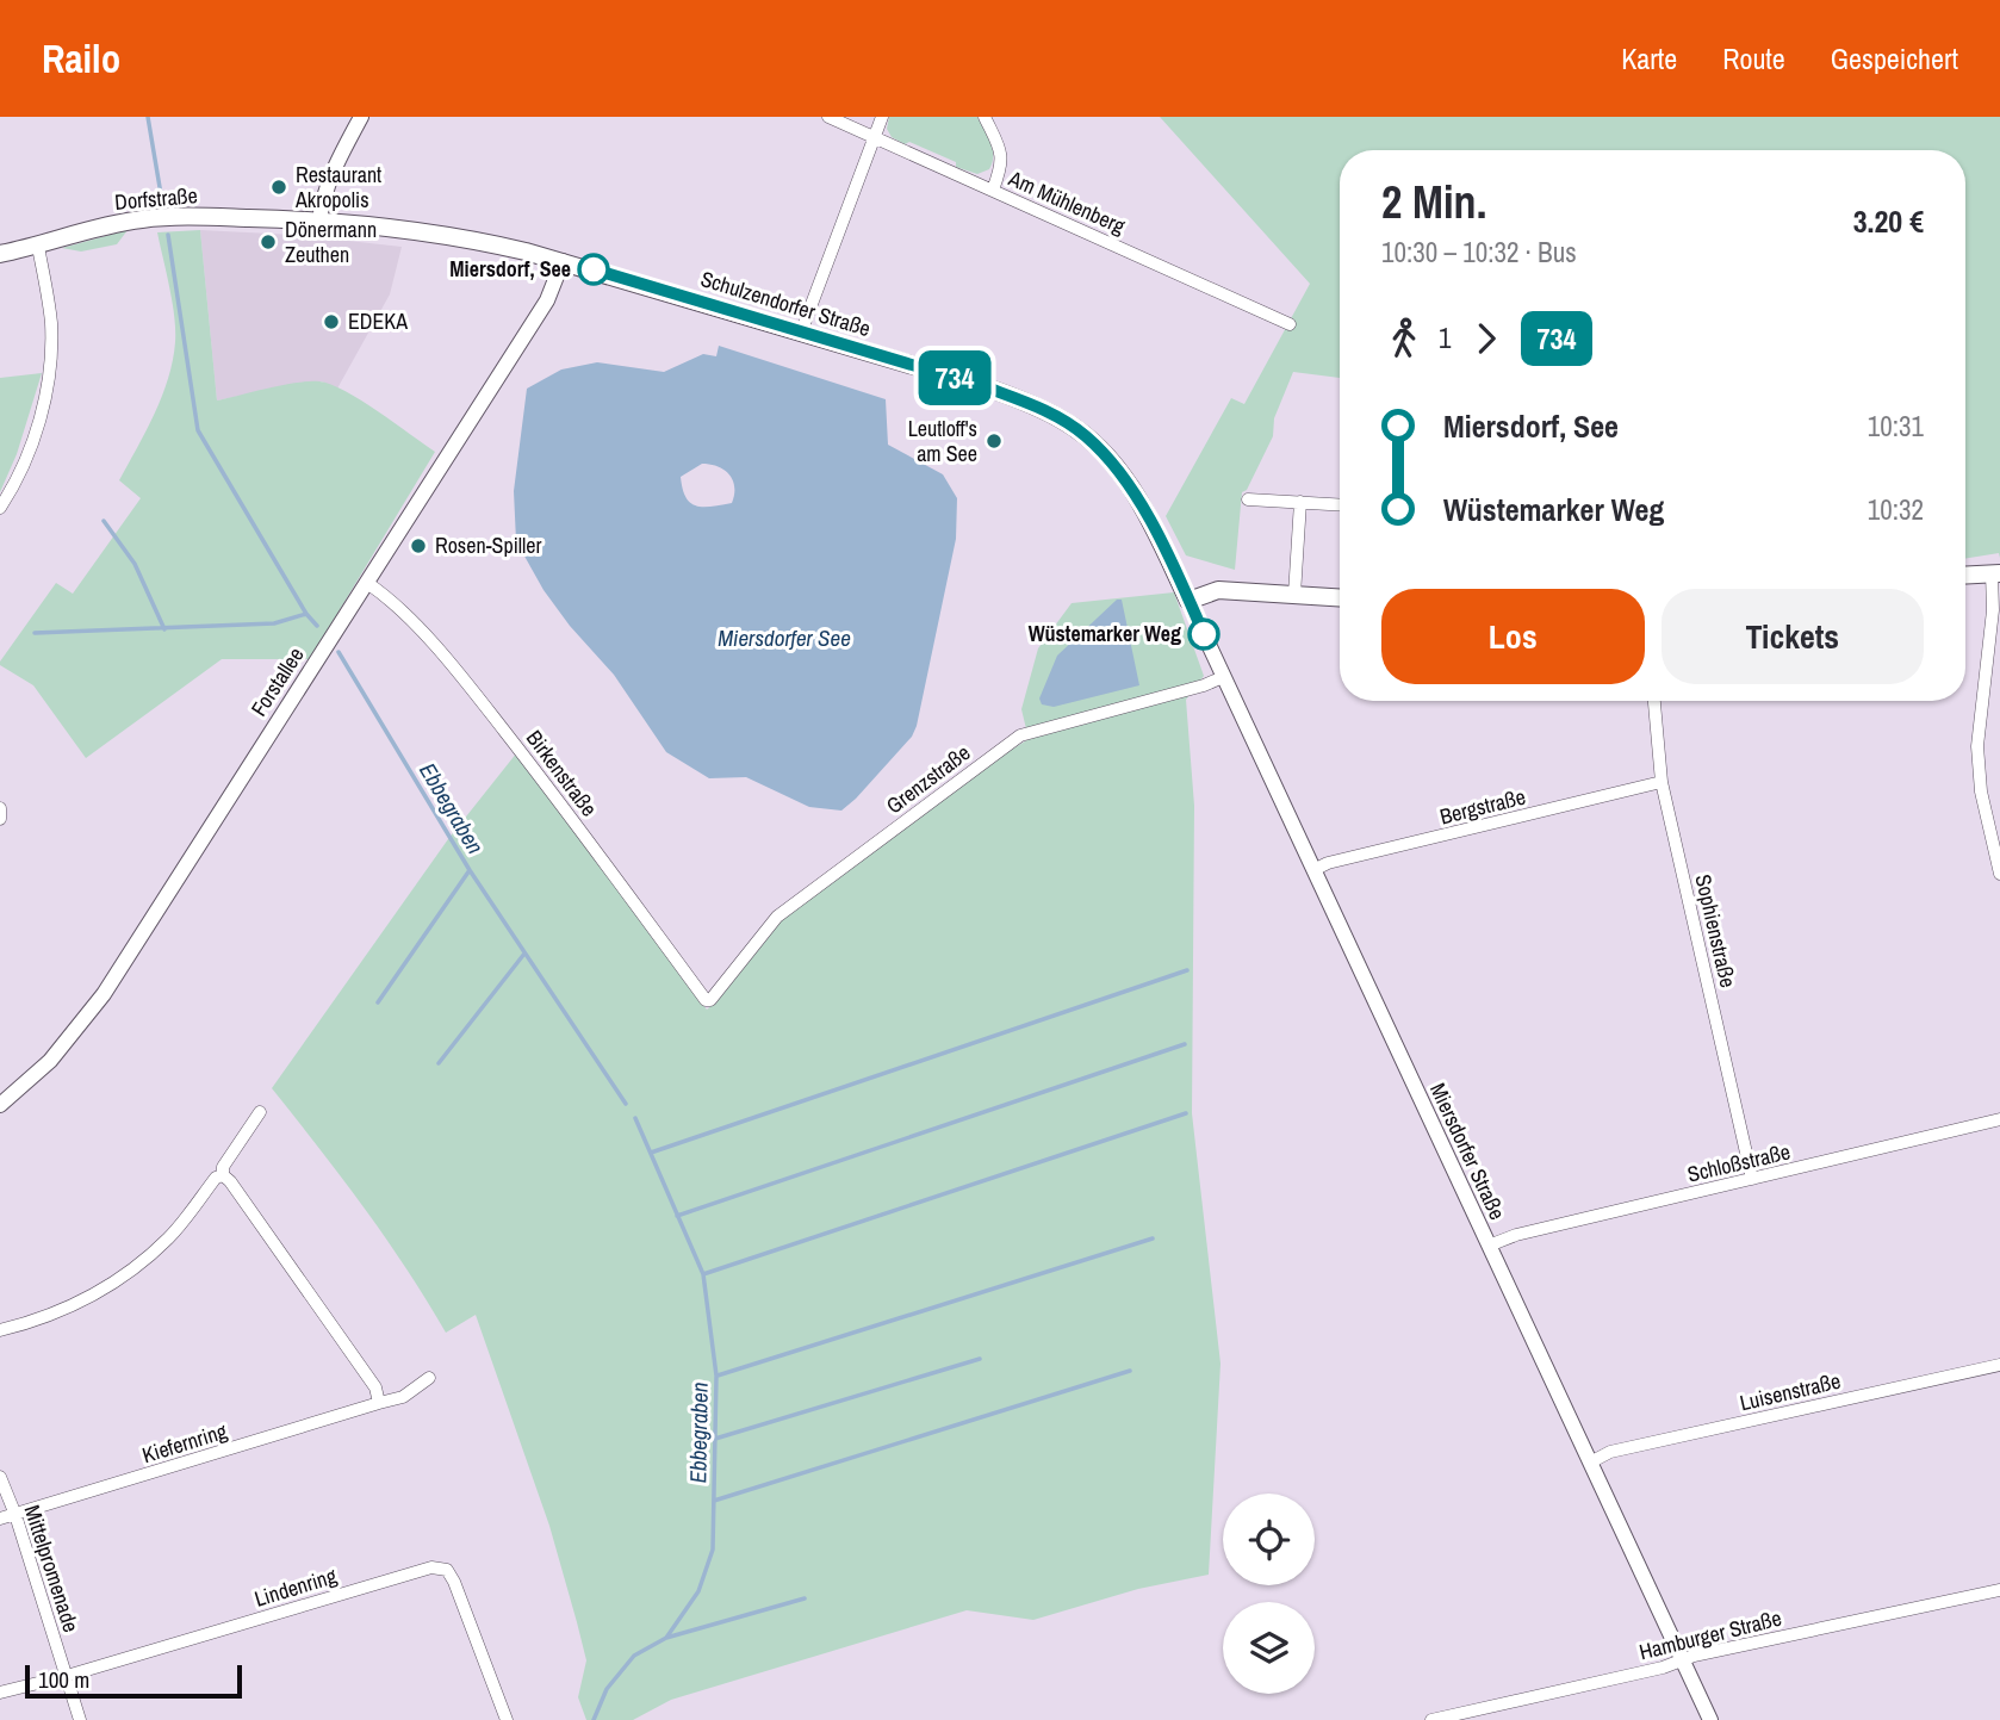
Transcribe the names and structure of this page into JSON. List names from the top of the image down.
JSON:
{
  "streets": {
    "main road": ["Dorfstraße", "Schulzendorfer Straße"],
    "street": [
      "Am Mühlenberg",
      "Forstallee",
      "Birkenstraße",
      "Grenzstraße",
      "Bergstraße",
      "Sophienstraße",
      "Miersdorfer Straße",
      "Schloßstraße",
      "Luisenstraße",
      "Kiefernring",
      "Mittelpromenade",
      "Lindenring",
      "Hamburger Straße"
    ]
  },
  "crossings": [
    ["Dorfstraße", "Schulzendorfer Straße"],
    ["Schulzendorfer Straße", "Forstallee"],
    ["Schulzendorfer Straße", "Miersdorfer Straße"],
    ["Forstallee", "Birkenstraße"],
    ["Birkenstraße", "Grenzstraße"],
    ["Grenzstraße", "Miersdorfer Straße"],
    ["Bergstraße", "Sophienstraße"],
    ["Bergstraße", "Miersdorfer Straße"],
    ["Sophienstraße", "Schloßstraße"],
    ["Miersdorfer Straße", "Schloßstraße"],
    ["Miersdorfer Straße", "Luisenstraße"],
    ["Miersdorfer Straße", "Hamburger Straße"],
    ["Kiefernring", "Mittelpromenade"],
    ["Mittelpromenade", "Lindenring"]
  ],
  "water": ["Miersdorfer See", "Ebbegraben"],
  "places": [
    "Restaurant Akropolis",
    "Dönermann Zeuthen",
    "Miersdorf, See",
    "EDEKA",
    "Leutloff's am See",
    "Rosen-Spiller",
    "Wüstemarker Weg"
  ],
  "lines": ["bus line 734"],
  "scale_bar": "100 m",
  "page": {
    "header": "Railo",
    "nav": ["Karte", "Route", "Gespeichert"],
    "on_map": "734",
    "heading": ["2 Min.", "10:30 – 10:32 · Bus", "3.20 €"],
    "legs": ["1", "734"],
    "list": [
      {
        "name": "Miersdorf, See",
        "value": "10:31"
      },
      {
        "name": "Wüstemarker Weg",
        "value": "10:32"
      }
    ],
    "buttons": ["Los", "Tickets"],
    "scale": "100 m"
  }
}
